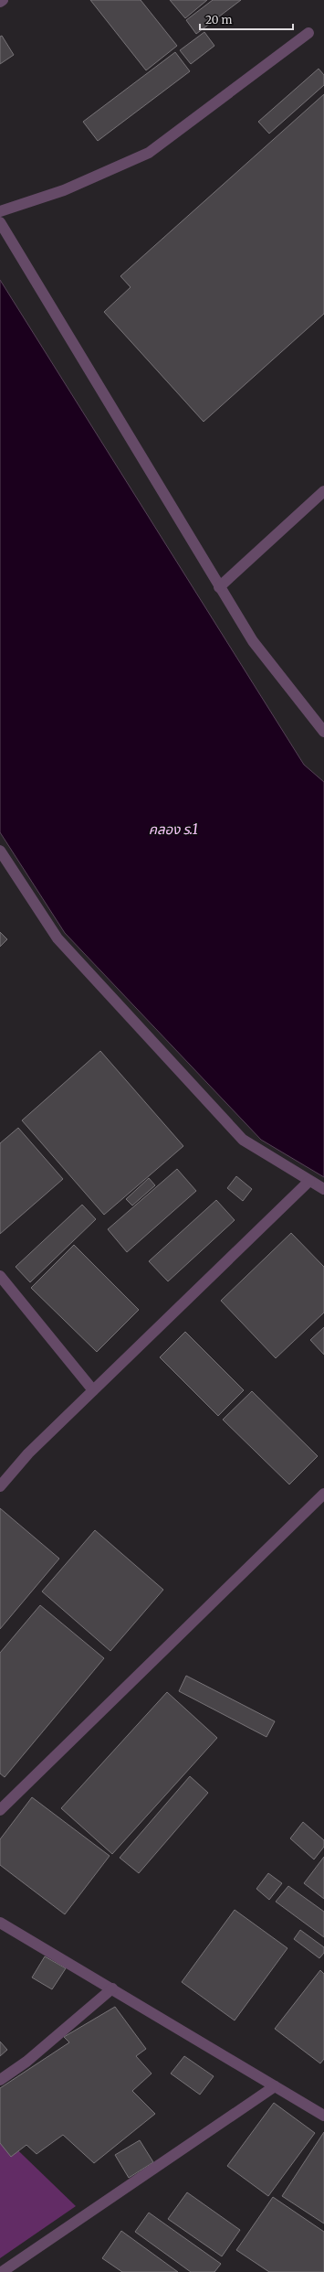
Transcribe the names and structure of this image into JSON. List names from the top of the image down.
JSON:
{
  "water": ["คลอง ร.1"],
  "scale_bar": "20 m"
}
